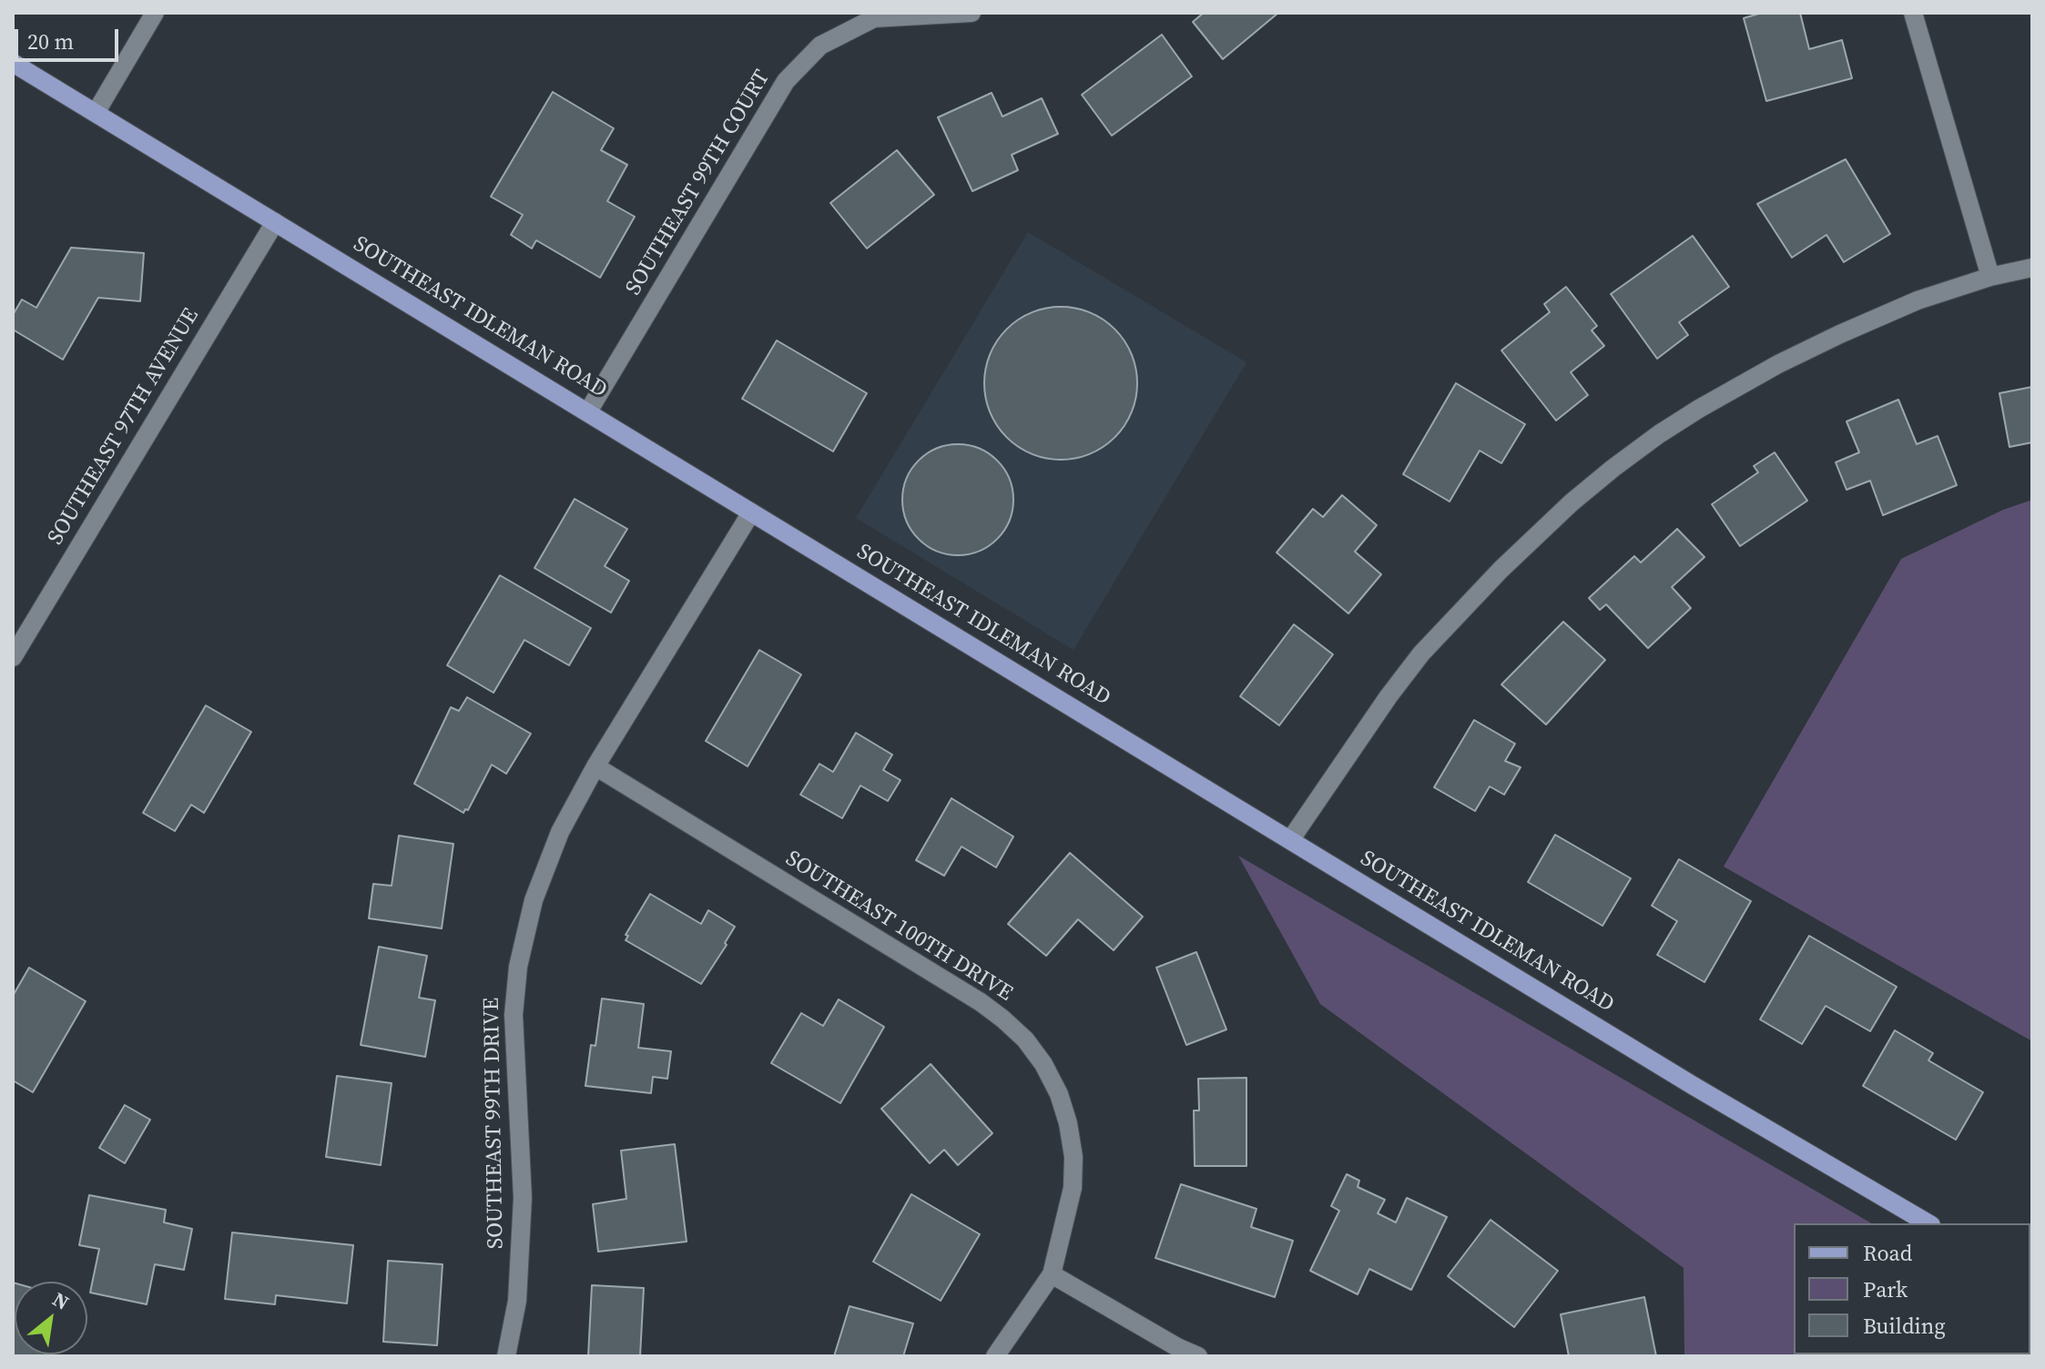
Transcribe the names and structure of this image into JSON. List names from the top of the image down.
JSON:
{
  "streets": {
    "main road": ["SOUTHEAST IDLEMAN ROAD"],
    "street": [
      "SOUTHEAST 99TH COURT",
      "SOUTHEAST 97TH AVENUE",
      "SOUTHEAST 100TH DRIVE",
      "SOUTHEAST 99TH DRIVE"
    ]
  },
  "crossings": [
    ["SOUTHEAST 99TH COURT", "SOUTHEAST IDLEMAN ROAD"],
    ["SOUTHEAST IDLEMAN ROAD", "SOUTHEAST 97TH AVENUE"],
    ["SOUTHEAST IDLEMAN ROAD", "SOUTHEAST 99TH DRIVE"],
    ["SOUTHEAST 100TH DRIVE", "SOUTHEAST 99TH DRIVE"]
  ],
  "legend": ["Road", "Park", "Building"],
  "scale_bar": "20 m",
  "north": "top right"
}
